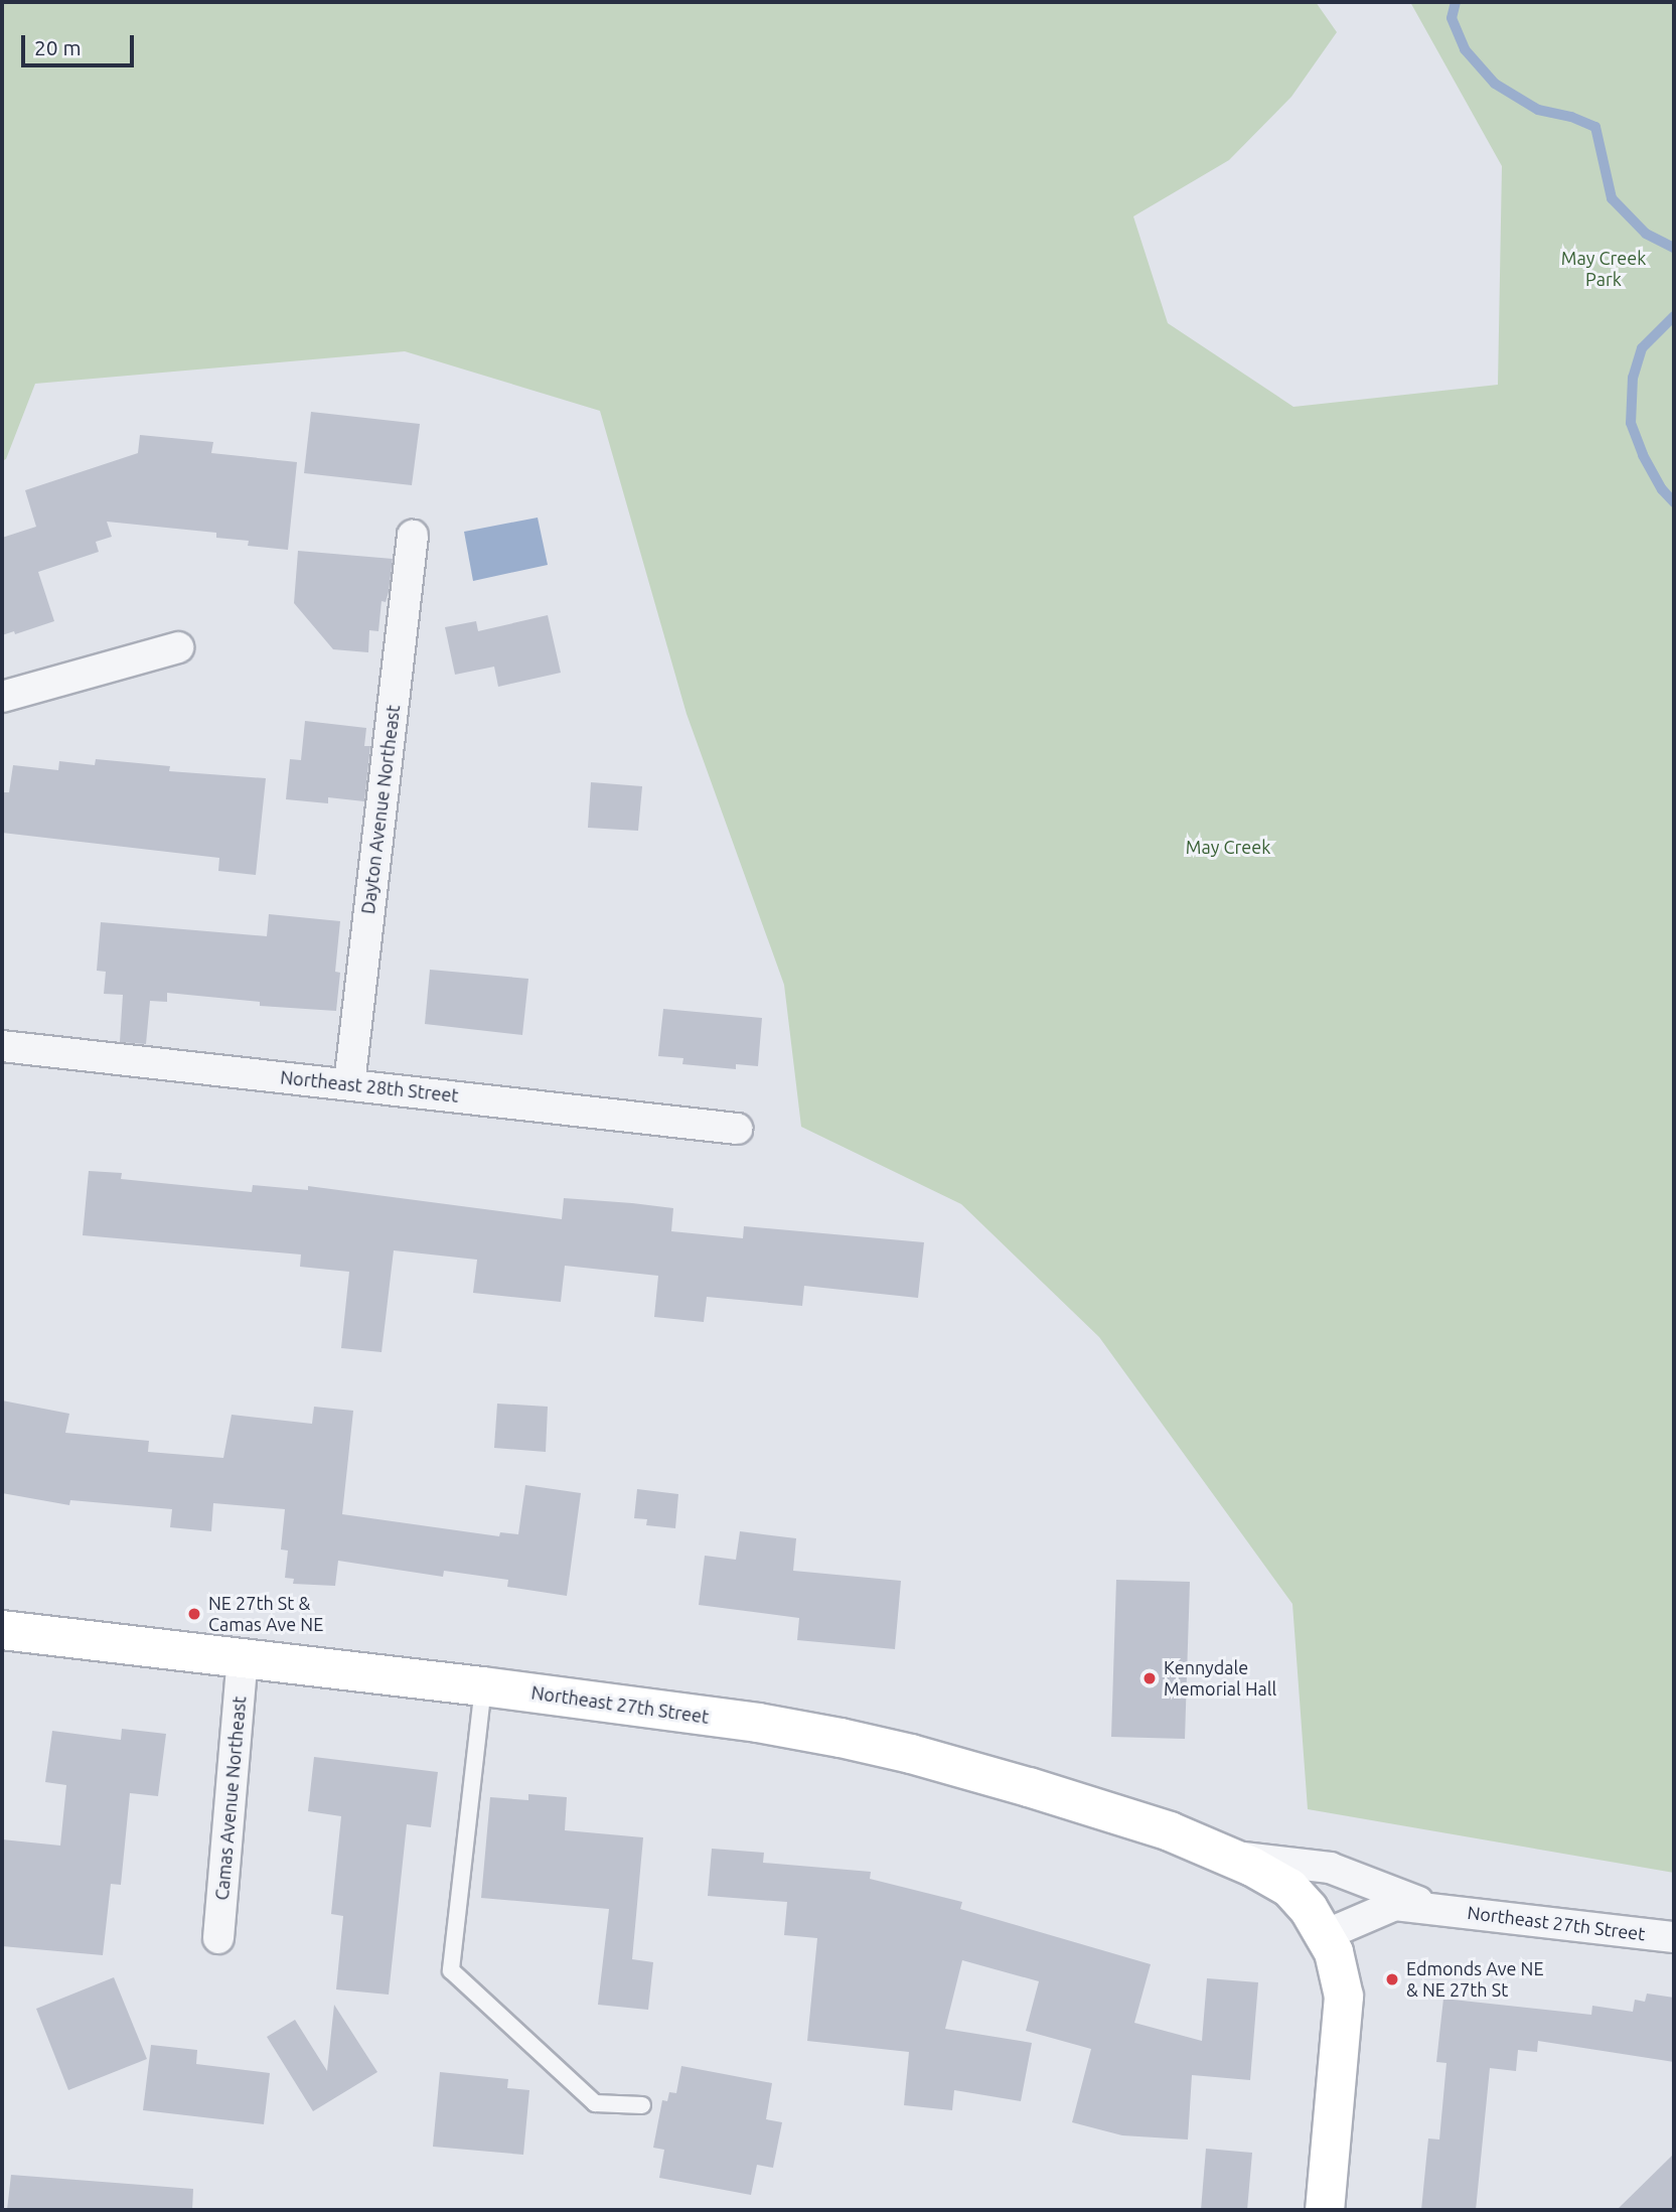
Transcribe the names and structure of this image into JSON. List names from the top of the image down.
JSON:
{
  "streets": {
    "street": [
      "Dayton Avenue Northeast",
      "Northeast 28th Street",
      "Northeast 27th Street",
      "Camas Avenue Northeast"
    ]
  },
  "crossings": [
    ["Dayton Avenue Northeast", "Northeast 28th Street"],
    ["Northeast 27th Street", "Camas Avenue Northeast"]
  ],
  "parks": ["May Creek Park", "May Creek"],
  "places": ["NE 27th St & Camas Ave NE", "Kennydale Memorial Hall", "Edmonds Ave NE & NE 27th St"],
  "scale_bar": "20 m"
}
